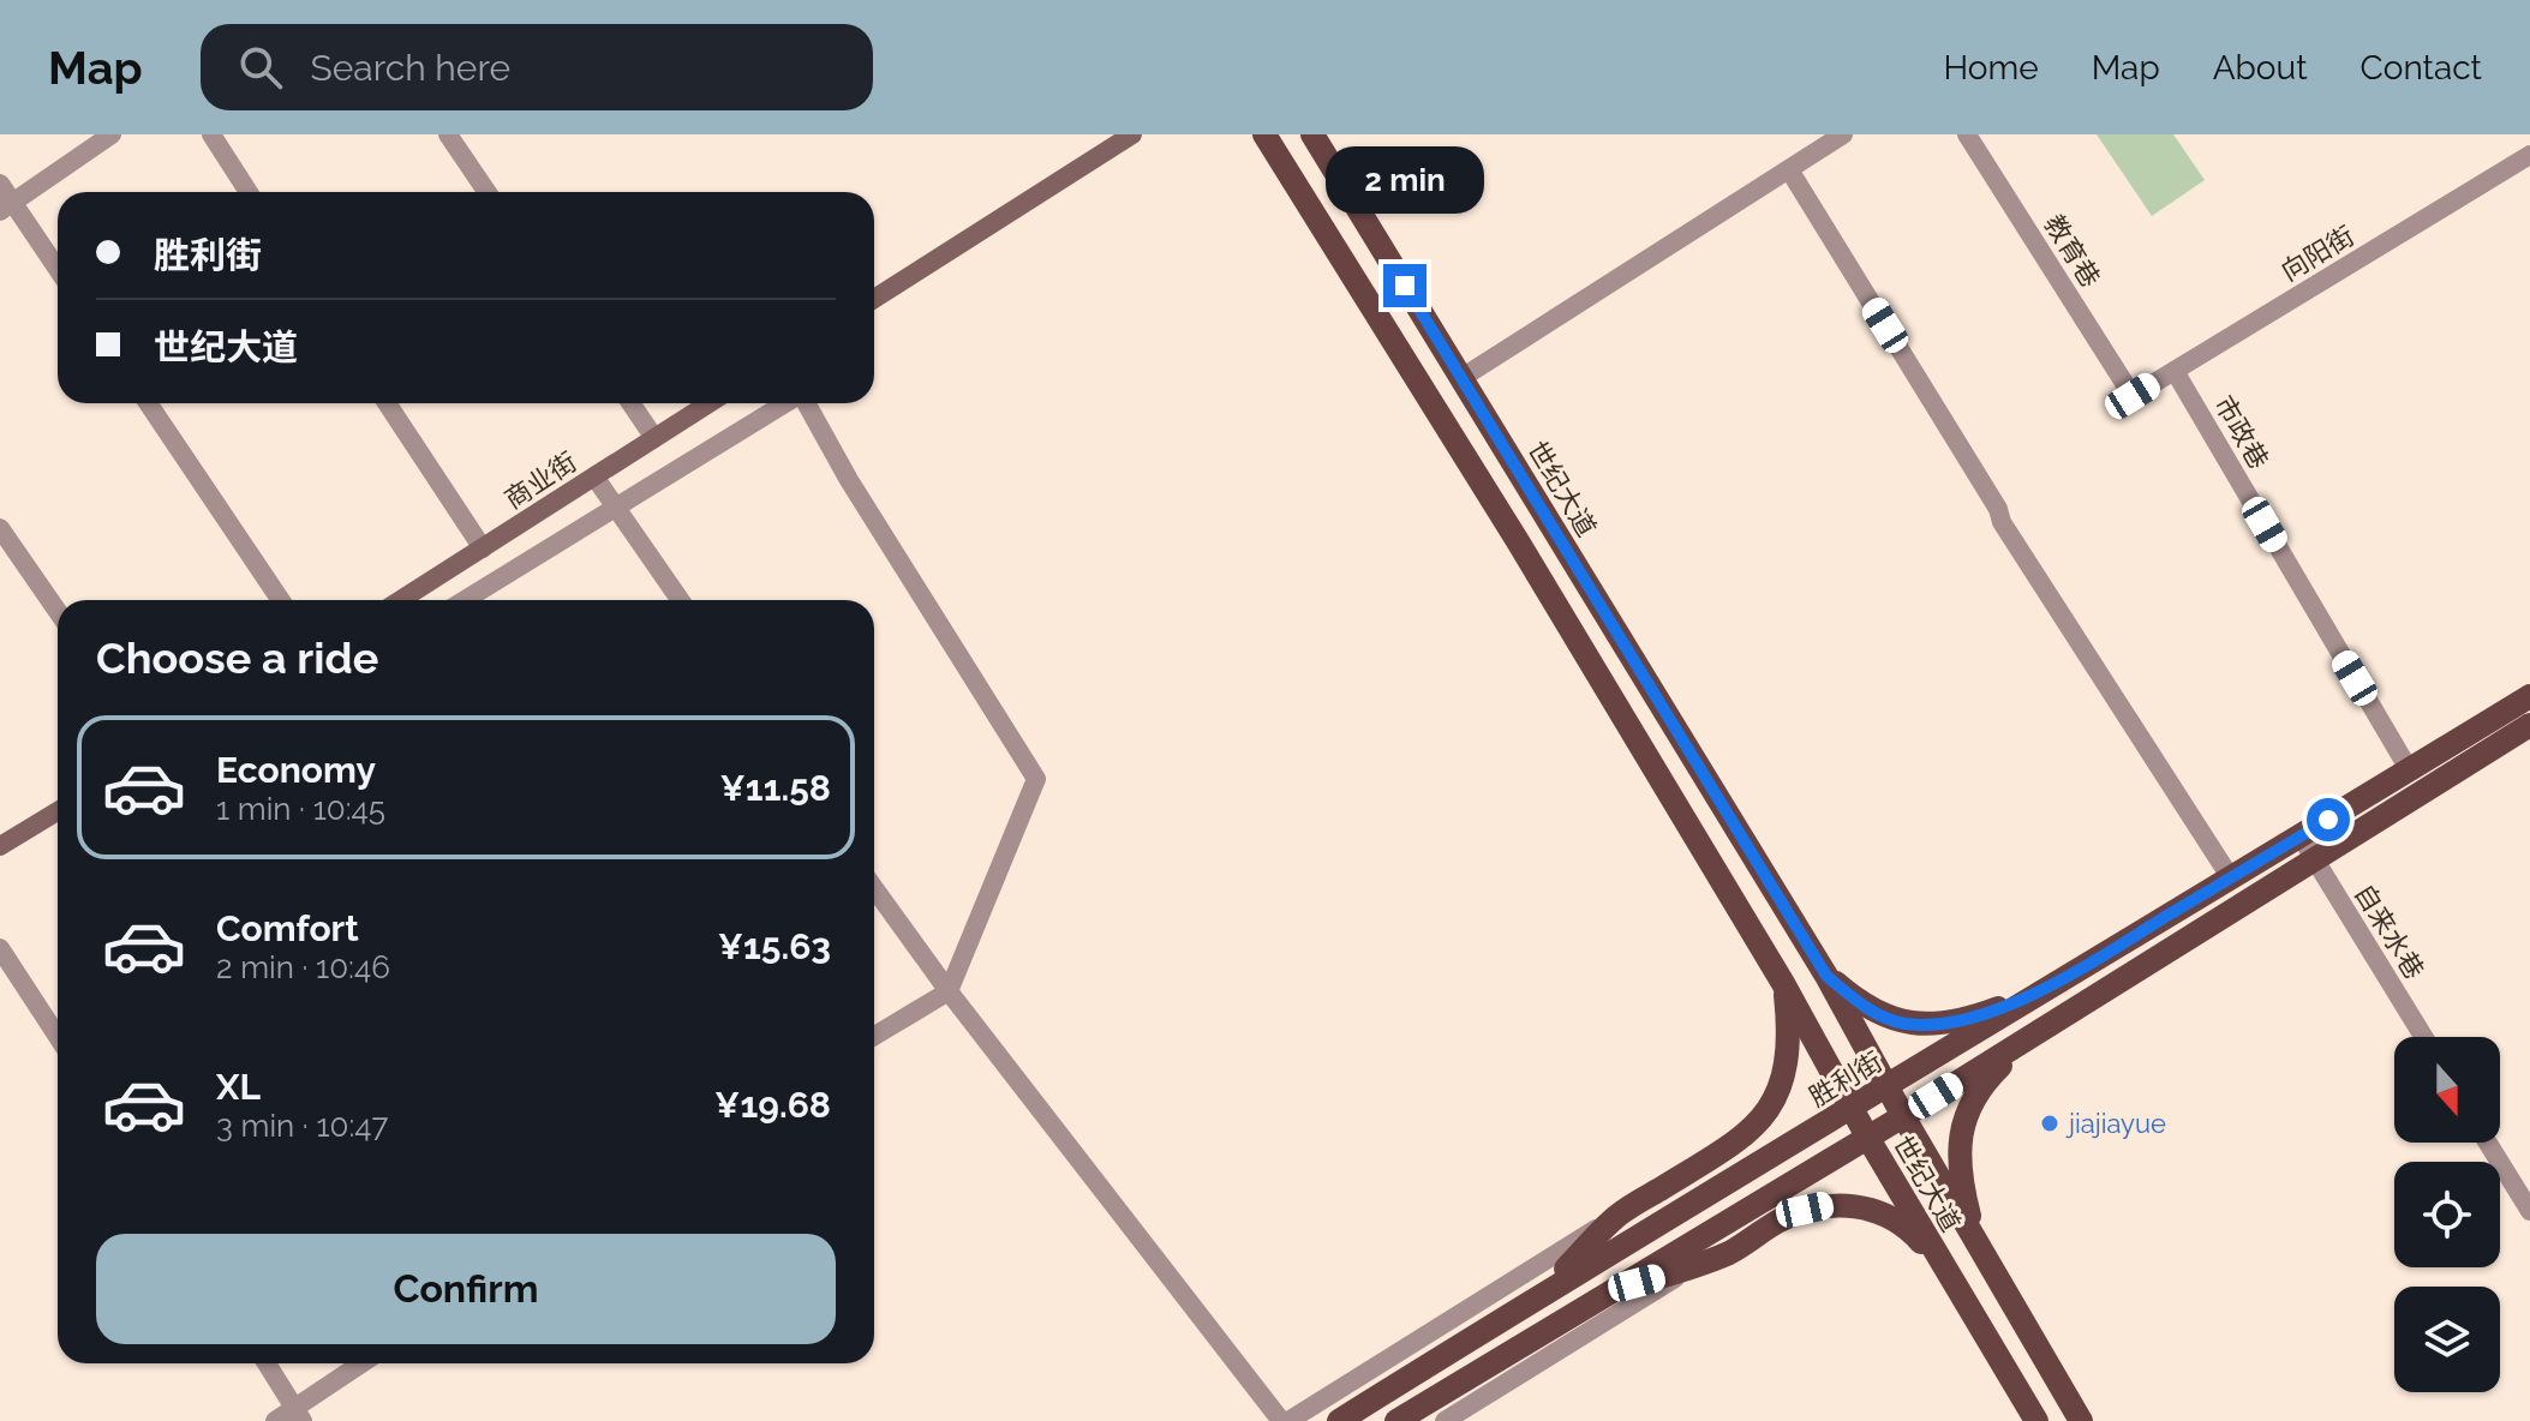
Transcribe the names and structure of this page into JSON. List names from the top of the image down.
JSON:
{
  "streets": {
    "main road": ["世纪大道", "胜利街"],
    "street": [
      "教育巷",
      "向阳街",
      "市政巷",
      "商业街",
      "自来水巷"
    ]
  },
  "crossings": [
    ["教育巷", "向阳街"],
    ["向阳街", "市政巷"],
    ["市政巷", "胜利街"],
    ["世纪大道", "胜利街"],
    ["自来水巷", "胜利街"]
  ],
  "places": ["jiajiayue"],
  "north": "bottom",
  "page": {
    "header": "Map",
    "search": "Search here",
    "nav": [
      "Home",
      "Map",
      "About",
      "Contact"
    ],
    "bubble": "2 min",
    "banner": ["胜利街", "世纪大道"],
    "heading": "Choose a ride",
    "list": [
      {
        "name": "Economy",
        "note": "1 min · 10:45",
        "value": "¥11.58"
      },
      {
        "name": "Comfort",
        "note": "2 min · 10:46",
        "value": "¥15.63"
      },
      {
        "name": "XL",
        "note": "3 min · 10:47",
        "value": "¥19.68"
      }
    ],
    "buttons": "Confirm"
  }
}
